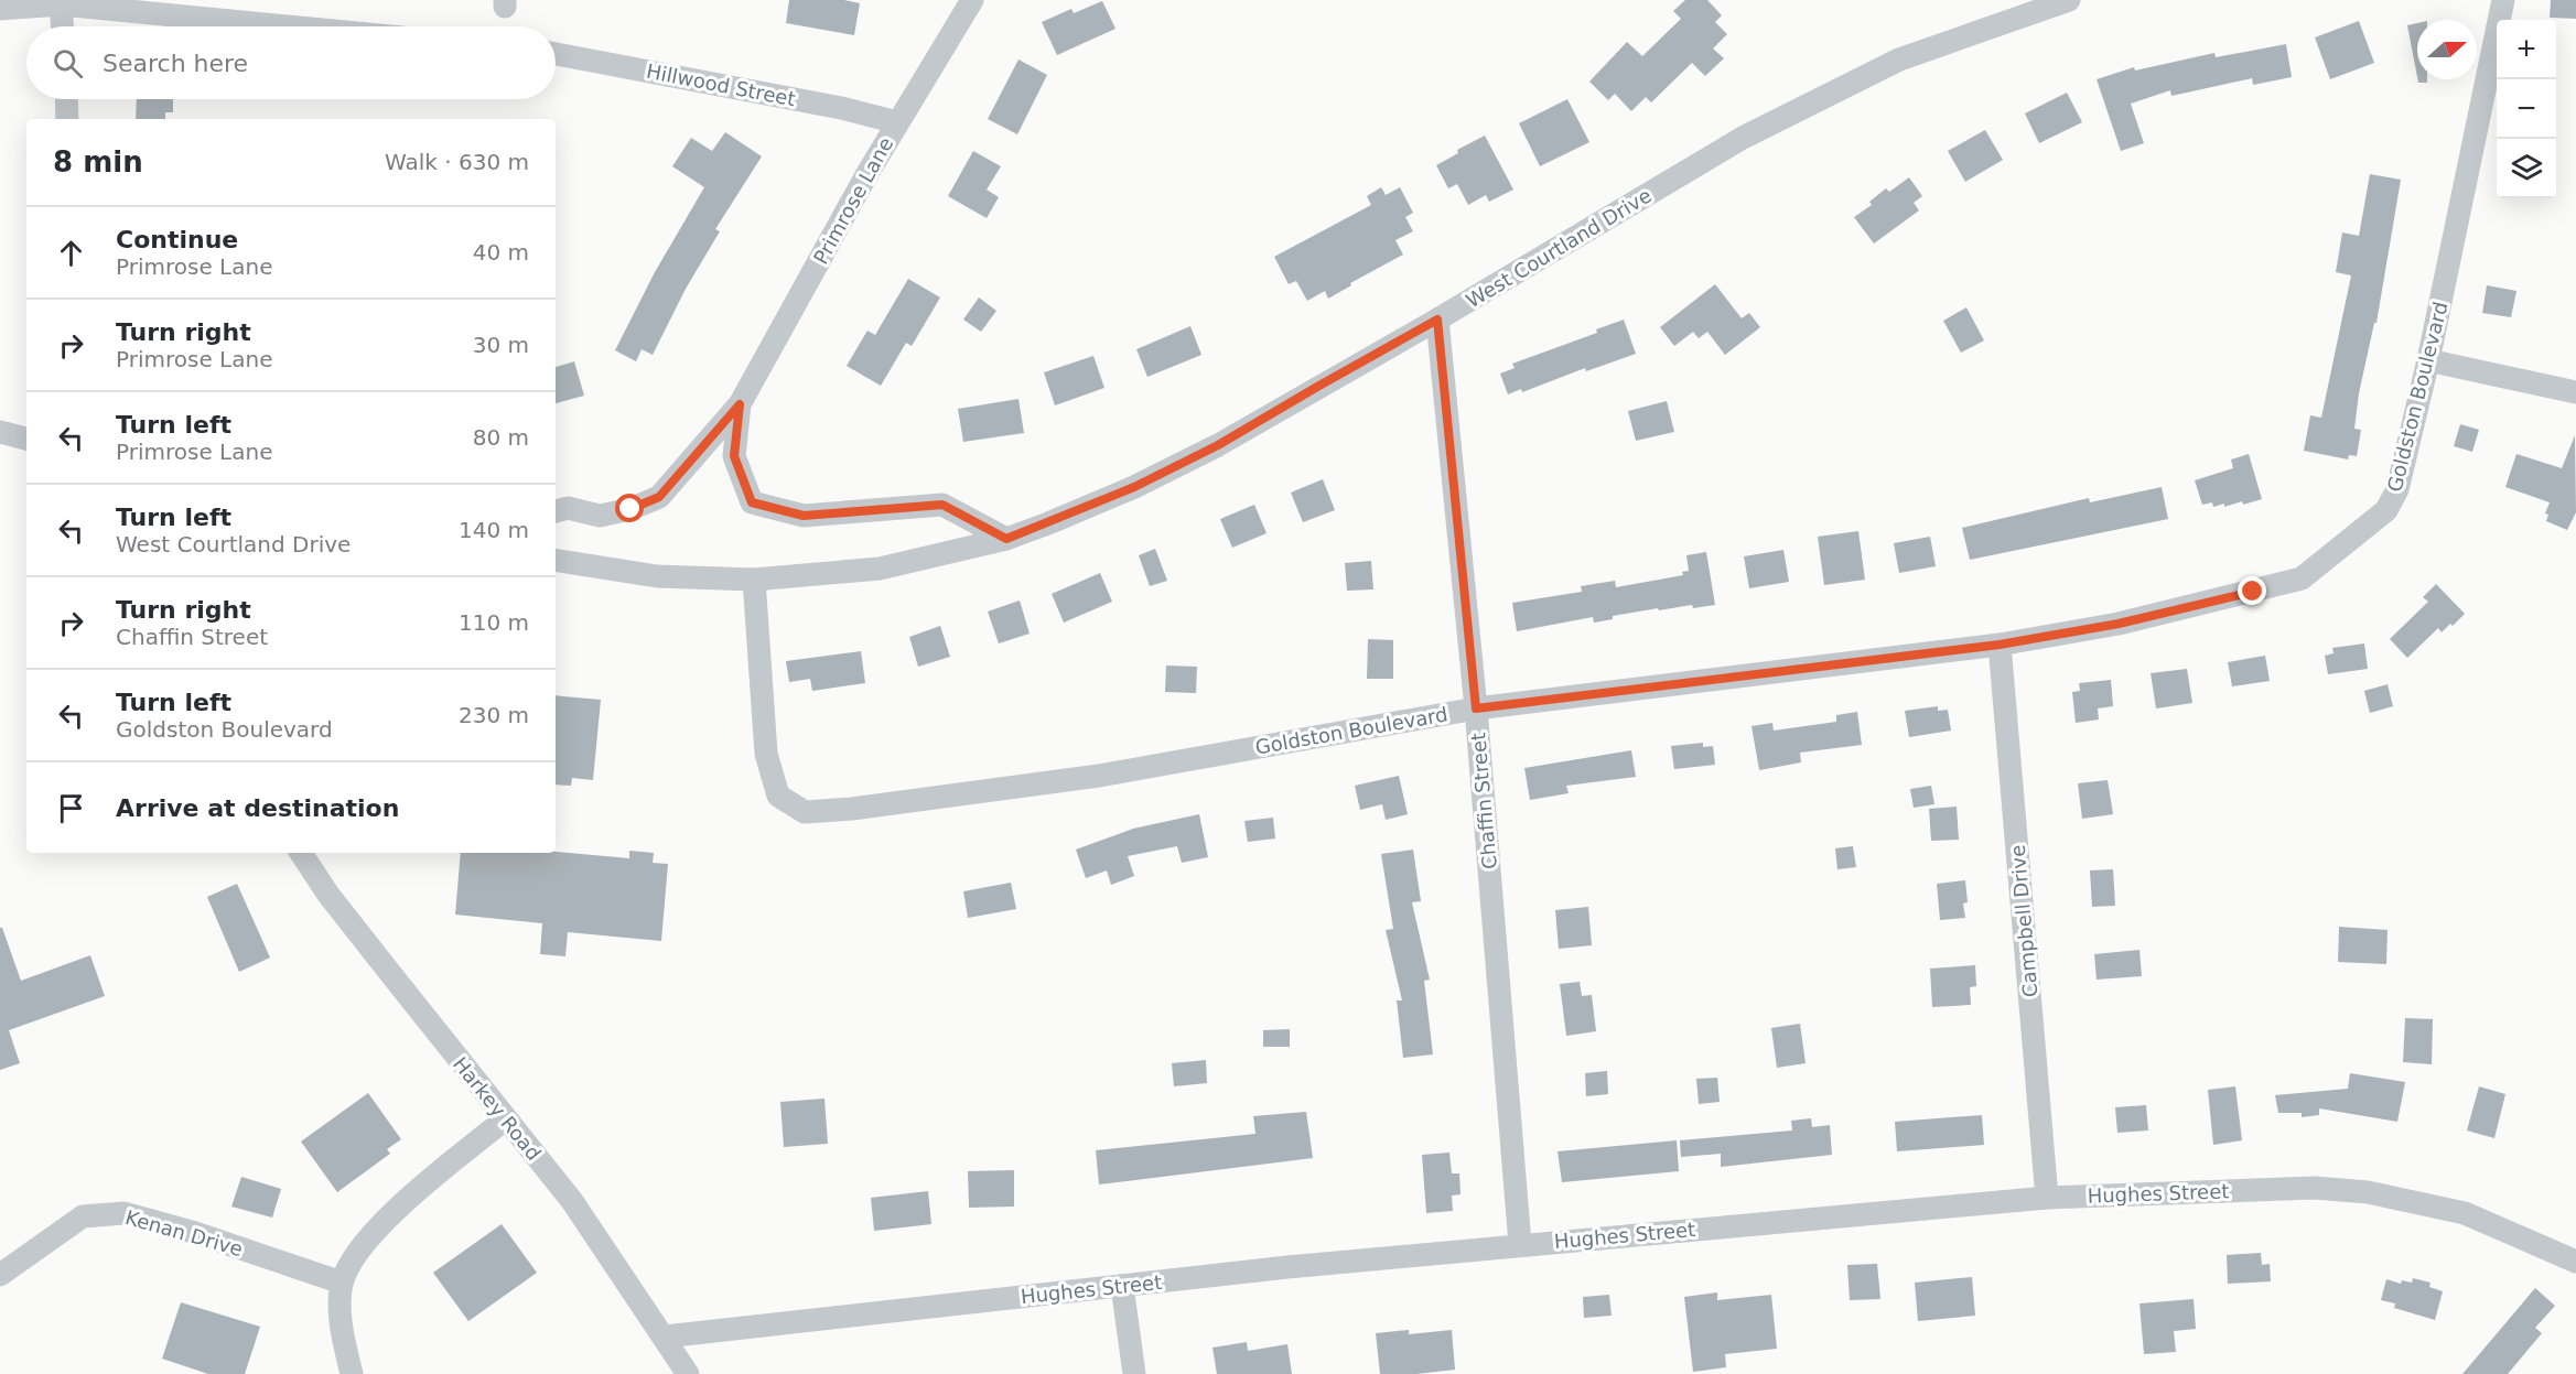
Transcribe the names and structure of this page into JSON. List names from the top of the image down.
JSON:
{
  "streets": {
    "street": [
      "Hillwood Street",
      "Primrose Lane",
      "West Courtland Drive",
      "Goldston Boulevard",
      "Chaffin Street",
      "Campbell Drive",
      "Harkey Road",
      "Hughes Street",
      "Kenan Drive"
    ]
  },
  "crossings": [
    ["Hillwood Street", "Primrose Lane"],
    ["Primrose Lane", "West Courtland Drive"],
    ["West Courtland Drive", "Goldston Boulevard"],
    ["West Courtland Drive", "Chaffin Street"],
    ["Goldston Boulevard", "Chaffin Street"],
    ["Goldston Boulevard", "Campbell Drive"],
    ["Chaffin Street", "Hughes Street"],
    ["Campbell Drive", "Hughes Street"],
    ["Harkey Road", "Hughes Street"]
  ],
  "north": "right",
  "page": {
    "map_buttons": ["+", "−"],
    "search": "Search here",
    "heading": ["8 min", "Walk · 630 m"],
    "list": [
      ["Continue", "Primrose Lane", "40 m"],
      ["Turn right", "Primrose Lane", "30 m"],
      ["Turn left", "Primrose Lane", "80 m"],
      ["Turn left", "West Courtland Drive", "140 m"],
      ["Turn right", "Chaffin Street", "110 m"],
      ["Turn left", "Goldston Boulevard", "230 m"],
      "Arrive at destination"
    ]
  }
}
